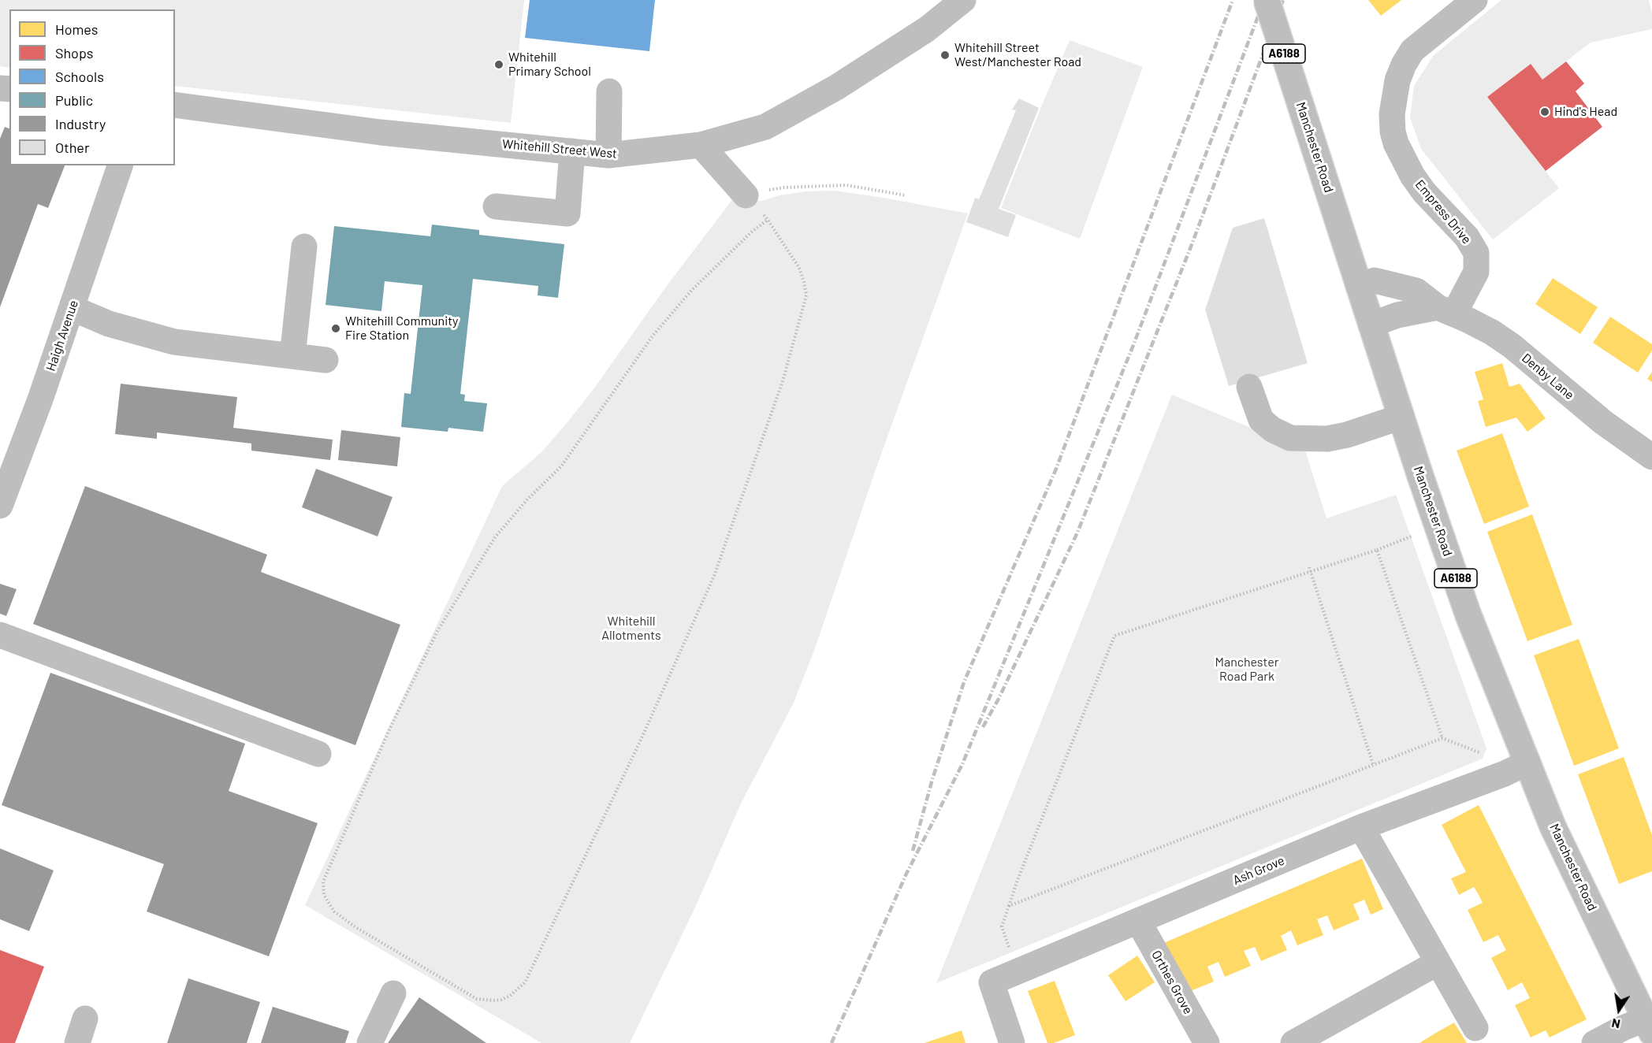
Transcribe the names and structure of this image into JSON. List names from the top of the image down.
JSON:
{
  "streets": {
    "street": [
      "A6188",
      "Manchester Road",
      "Whitehill Street West",
      "Empress Drive",
      "Haigh Avenue",
      "Denby Lane",
      "Ash Grove",
      "Orthes Grove"
    ]
  },
  "crossings": [
    ["Manchester Road", "Denby Lane"],
    ["Manchester Road", "Ash Grove"],
    ["Empress Drive", "Denby Lane"],
    ["Ash Grove", "Orthes Grove"]
  ],
  "parks": ["Whitehill Allotments", "Manchester Road Park"],
  "places": [
    "Whitehill Street West/Manchester Road",
    "Whitehill Primary School",
    "Hind's Head",
    "Whitehill Community Fire Station"
  ],
  "legend": [
    "Homes",
    "Shops",
    "Schools",
    "Public",
    "Industry",
    "Other"
  ],
  "north": "bottom"
}
